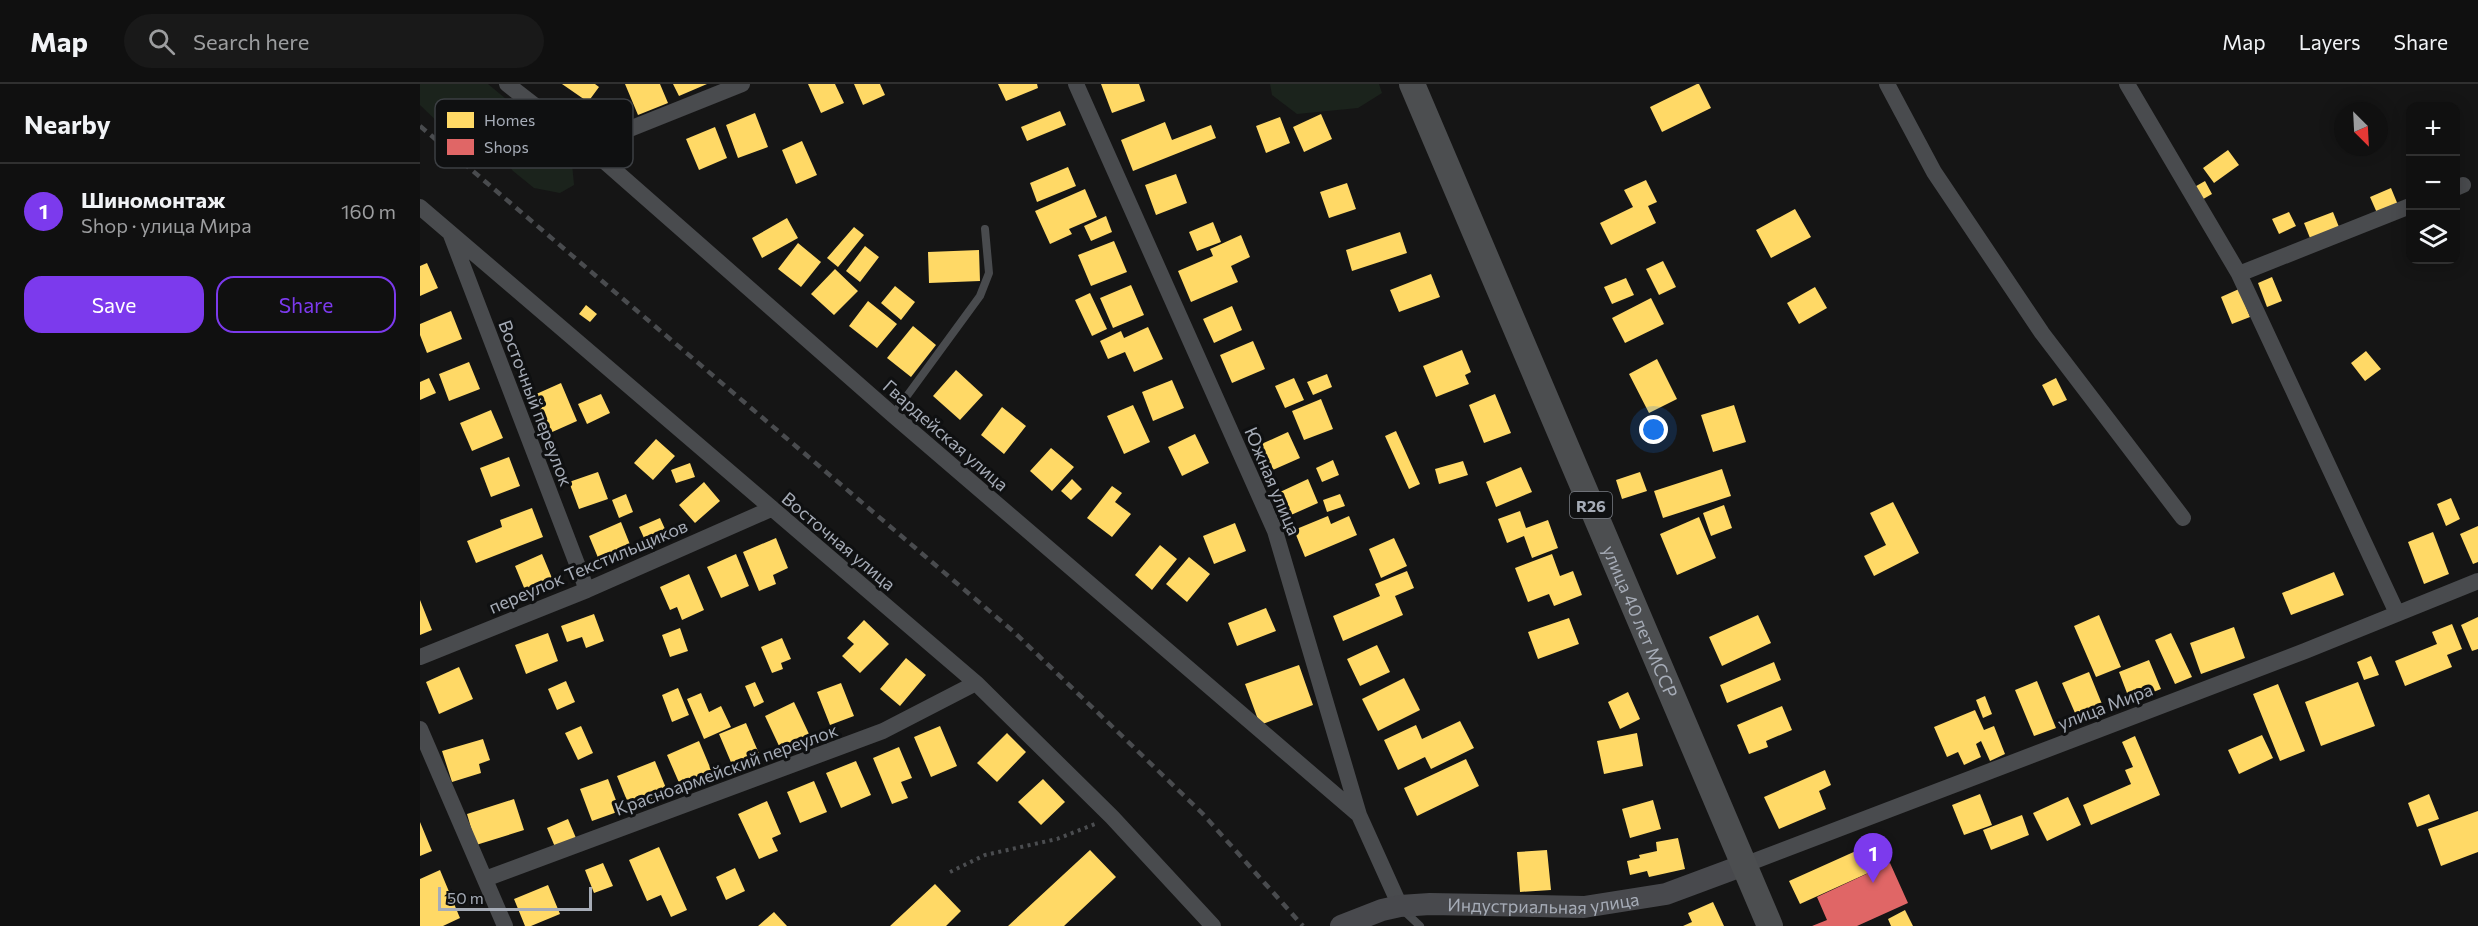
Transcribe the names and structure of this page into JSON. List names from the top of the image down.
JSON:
{
  "streets": {
    "main road": ["R26", "улица 40 лет МССР"],
    "street": [
      "Восточный переулок",
      "Гвардейская улица",
      "Южная улица",
      "Восточная улица",
      "переулок Текстильщиков",
      "улица Мира",
      "Красноармейский переулок",
      "Индустриальная улица"
    ]
  },
  "crossings": [
    ["Восточный переулок", "Восточная улица"],
    ["Восточный переулок", "переулок Текстильщиков"],
    ["Гвардейская улица", "Южная улица"],
    ["Южная улица", "Индустриальная улица"],
    ["Восточная улица", "переулок Текстильщиков"],
    ["Восточная улица", "Красноармейский переулок"],
    ["улица 40 лет МССР", "улица Мира"],
    ["улица 40 лет МССР", "Индустриальная улица"],
    ["улица Мира", "Индустриальная улица"]
  ],
  "legend": ["Homes", "Shops"],
  "scale_bar": "50 m",
  "north": "bottom right",
  "page": {
    "header": "Map",
    "search": "Search here",
    "nav": ["Map", "Layers", "Share"],
    "heading": "Nearby",
    "map_buttons": ["+", "−"],
    "list": [
      {
        "mark": "1",
        "name": "Шиномонтаж",
        "note": "Shop · улица Мира",
        "value": "160 m"
      }
    ],
    "buttons": ["Save", "Share"],
    "pins": "1",
    "scale": "50 m"
  }
}
